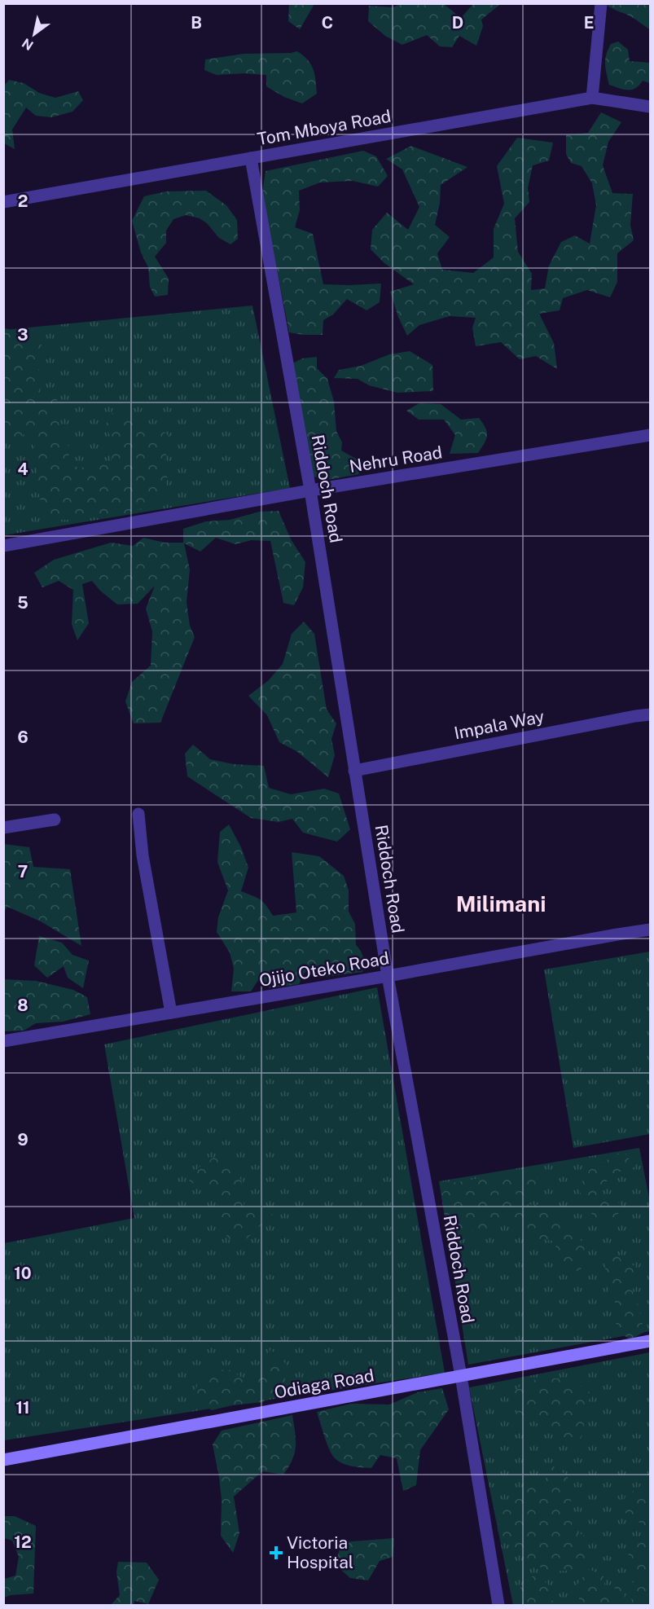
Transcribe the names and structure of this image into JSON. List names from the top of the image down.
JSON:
{
  "streets": {
    "main road": ["Odiaga Road"],
    "street": [
      "Tom Mboya Road",
      "Nehru Road",
      "Riddoch Road",
      "Impala Way",
      "Ojijo Oteko Road"
    ]
  },
  "crossings": [
    ["Tom Mboya Road", "Riddoch Road"],
    ["Nehru Road", "Riddoch Road"],
    ["Riddoch Road", "Impala Way"],
    ["Riddoch Road", "Ojijo Oteko Road"],
    ["Riddoch Road", "Odiaga Road"]
  ],
  "districts": ["Milimani"],
  "places": {
    "health": ["Victoria Hospital"]
  },
  "north": "bottom left",
  "grid": {
    "columns": [
      "B",
      "C",
      "D",
      "E"
    ],
    "rows": [
      "2",
      "3",
      "4",
      "5",
      "6",
      "7",
      "8",
      "9",
      "10",
      "11",
      "12"
    ]
  }
}
